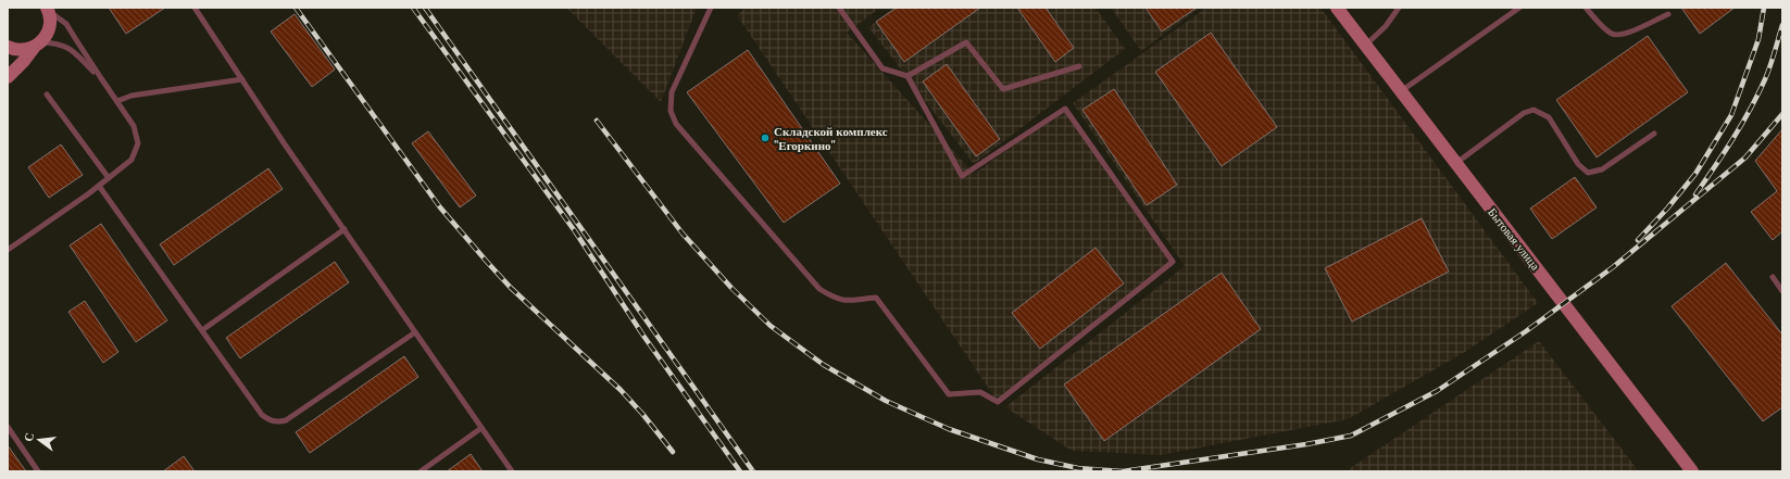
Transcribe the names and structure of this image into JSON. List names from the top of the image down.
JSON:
{
  "streets": {
    "main road": ["Бытовая улица"]
  },
  "places": ["Складской комплекс \"Егоркино\""],
  "north": "left"
}
